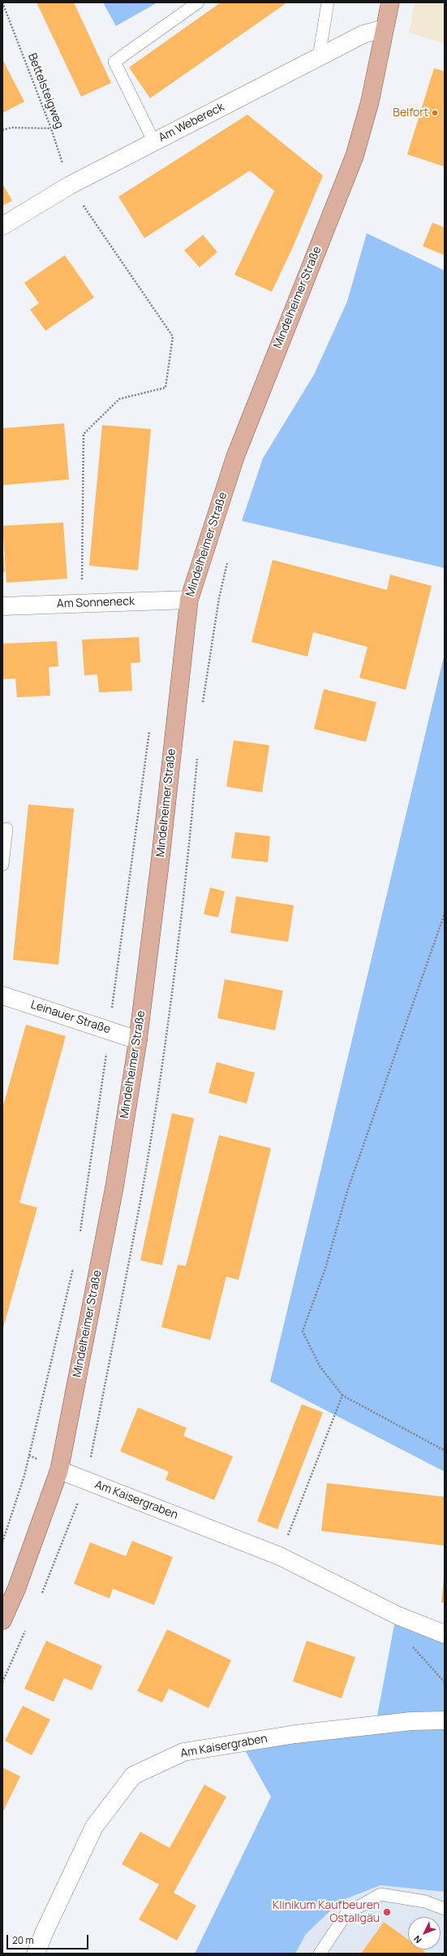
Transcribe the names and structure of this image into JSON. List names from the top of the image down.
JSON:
{
  "streets": {
    "main road": ["Mindelheimer Straße"],
    "street": [
      "Am Webereck",
      "Am Sonneneck",
      "Leinauer Straße",
      "Am Kaisergraben"
    ],
    "path": ["Bettelsteigweg"]
  },
  "crossings": [
    ["Bettelsteigweg", "Am Webereck"],
    ["Bettelsteigweg", "Am Sonneneck"],
    ["Am Webereck", "Mindelheimer Straße"],
    ["Mindelheimer Straße", "Am Sonneneck"],
    ["Mindelheimer Straße", "Leinauer Straße"],
    ["Mindelheimer Straße", "Am Kaisergraben"]
  ],
  "places": ["Belfort", "Klinikum Kaufbeuren Ostallgäu"],
  "scale_bar": "20 m",
  "north": "bottom left"
}
